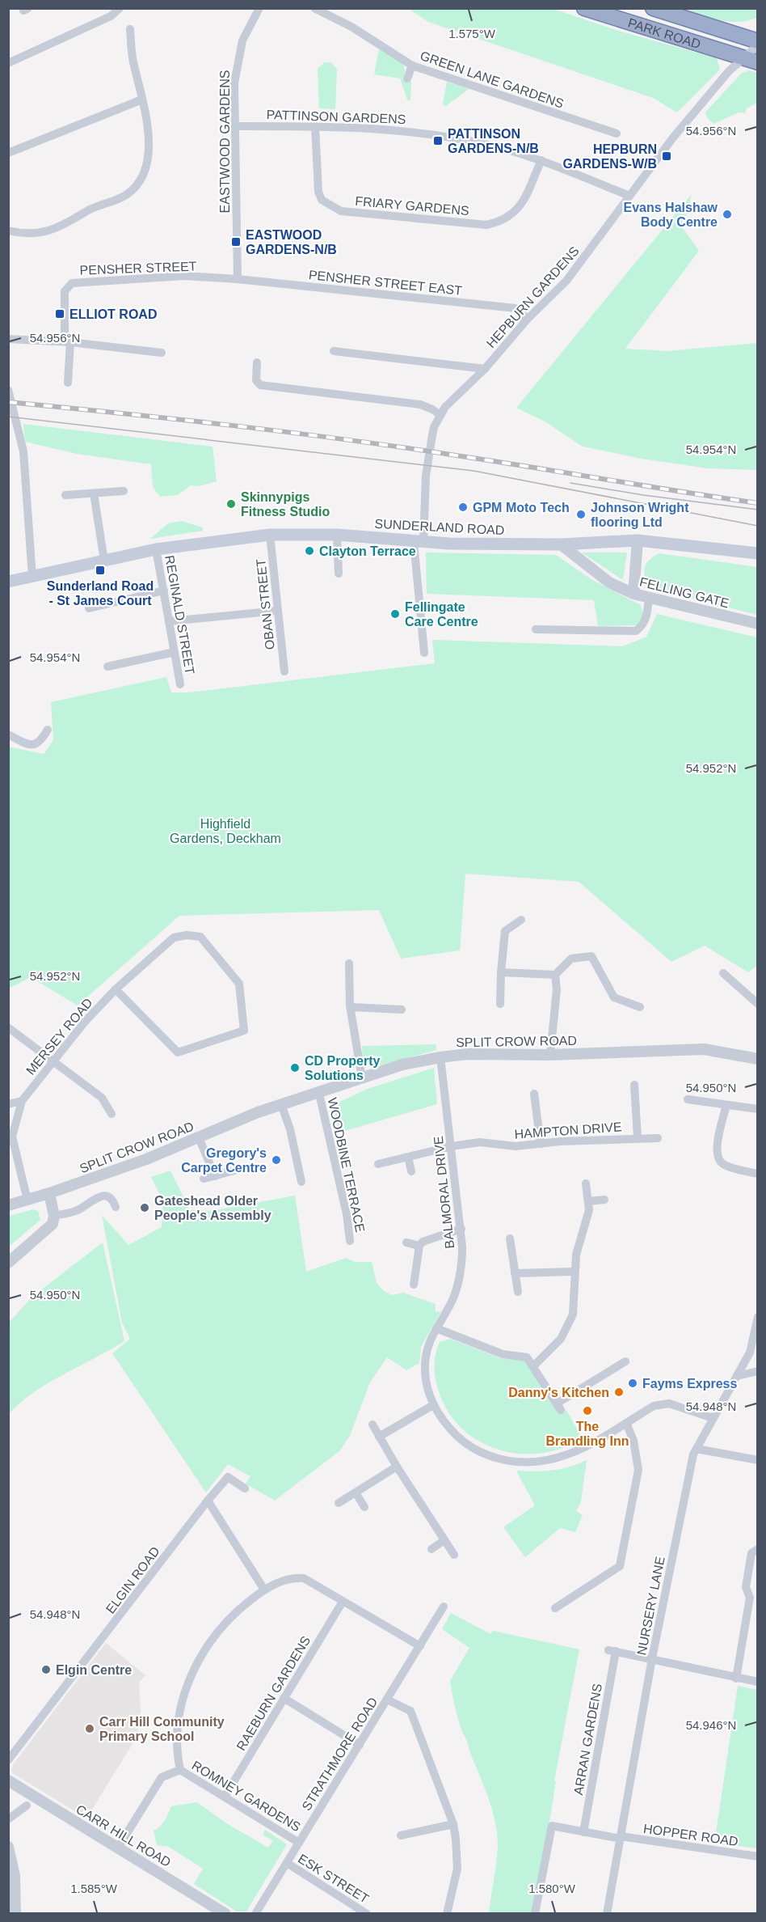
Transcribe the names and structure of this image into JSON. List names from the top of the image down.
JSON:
{
  "streets": {
    "highway": ["PARK ROAD"],
    "main road": ["SUNDERLAND ROAD"],
    "street": [
      "GREEN LANE GARDENS",
      "PATTINSON GARDENS",
      "EASTWOOD GARDENS",
      "FRIARY GARDENS",
      "PENSHER STREET",
      "PENSHER STREET EAST",
      "HEPBURN GARDENS",
      "FELLING GATE",
      "OBAN STREET",
      "REGINALD STREET",
      "MERSEY ROAD",
      "SPLIT CROW ROAD",
      "HAMPTON DRIVE",
      "WOODBINE TERRACE",
      "BALMORAL DRIVE",
      "ELGIN ROAD",
      "NURSERY LANE",
      "RAEBURN GARDENS",
      "ARRAN GARDENS",
      "STRATHMORE ROAD",
      "ROMNEY GARDENS",
      "HOPPER ROAD",
      "CARR HILL ROAD",
      "ESK STREET"
    ]
  },
  "crossings": [
    ["PARK ROAD", "HEPBURN GARDENS"],
    ["PATTINSON GARDENS", "EASTWOOD GARDENS"],
    ["PATTINSON GARDENS", "FRIARY GARDENS"],
    ["PATTINSON GARDENS", "HEPBURN GARDENS"],
    ["EASTWOOD GARDENS", "PENSHER STREET"],
    ["EASTWOOD GARDENS", "PENSHER STREET EAST"],
    ["PENSHER STREET", "PENSHER STREET EAST"],
    ["PENSHER STREET EAST", "HEPBURN GARDENS"],
    ["HEPBURN GARDENS", "SUNDERLAND ROAD"],
    ["SUNDERLAND ROAD", "FELLING GATE"],
    ["SUNDERLAND ROAD", "OBAN STREET"],
    ["SUNDERLAND ROAD", "REGINALD STREET"],
    ["MERSEY ROAD", "SPLIT CROW ROAD"],
    ["SPLIT CROW ROAD", "WOODBINE TERRACE"],
    ["SPLIT CROW ROAD", "BALMORAL DRIVE"],
    ["HAMPTON DRIVE", "BALMORAL DRIVE"],
    ["BALMORAL DRIVE", "NURSERY LANE"],
    ["NURSERY LANE", "ARRAN GARDENS"],
    ["NURSERY LANE", "HOPPER ROAD"],
    ["RAEBURN GARDENS", "ROMNEY GARDENS"],
    ["ARRAN GARDENS", "HOPPER ROAD"],
    ["STRATHMORE ROAD", "ROMNEY GARDENS"],
    ["STRATHMORE ROAD", "ESK STREET"]
  ],
  "parks": ["Highfield Gardens, Deckham"],
  "places": {
    "transit": [
      "PATTINSON GARDENS-N/B",
      "HEPBURN GARDENS-W/B",
      "EASTWOOD GARDENS-N/B",
      "ELLIOT ROAD",
      "Sunderland Road - St James Court"
    ],
    "other": [
      "Evans Halshaw Body Centre",
      "Skinnypigs Fitness Studio",
      "GPM Moto Tech",
      "Johnson Wright flooring Ltd",
      "Clayton Terrace",
      "Fellingate Care Centre",
      "CD Property Solutions",
      "Gregory's Carpet Centre",
      "Gateshead Older People's Assembly",
      "Fayms Express",
      "Danny's Kitchen",
      "The Brandling Inn",
      "Elgin Centre",
      "Carr Hill Community Primary School"
    ]
  },
  "coordinates": [
    "1.575°W",
    "54.956°N",
    "54.954°N",
    "54.952°N",
    "54.950°N",
    "54.948°N",
    "54.946°N",
    "1.585°W",
    "1.580°W"
  ]
}
